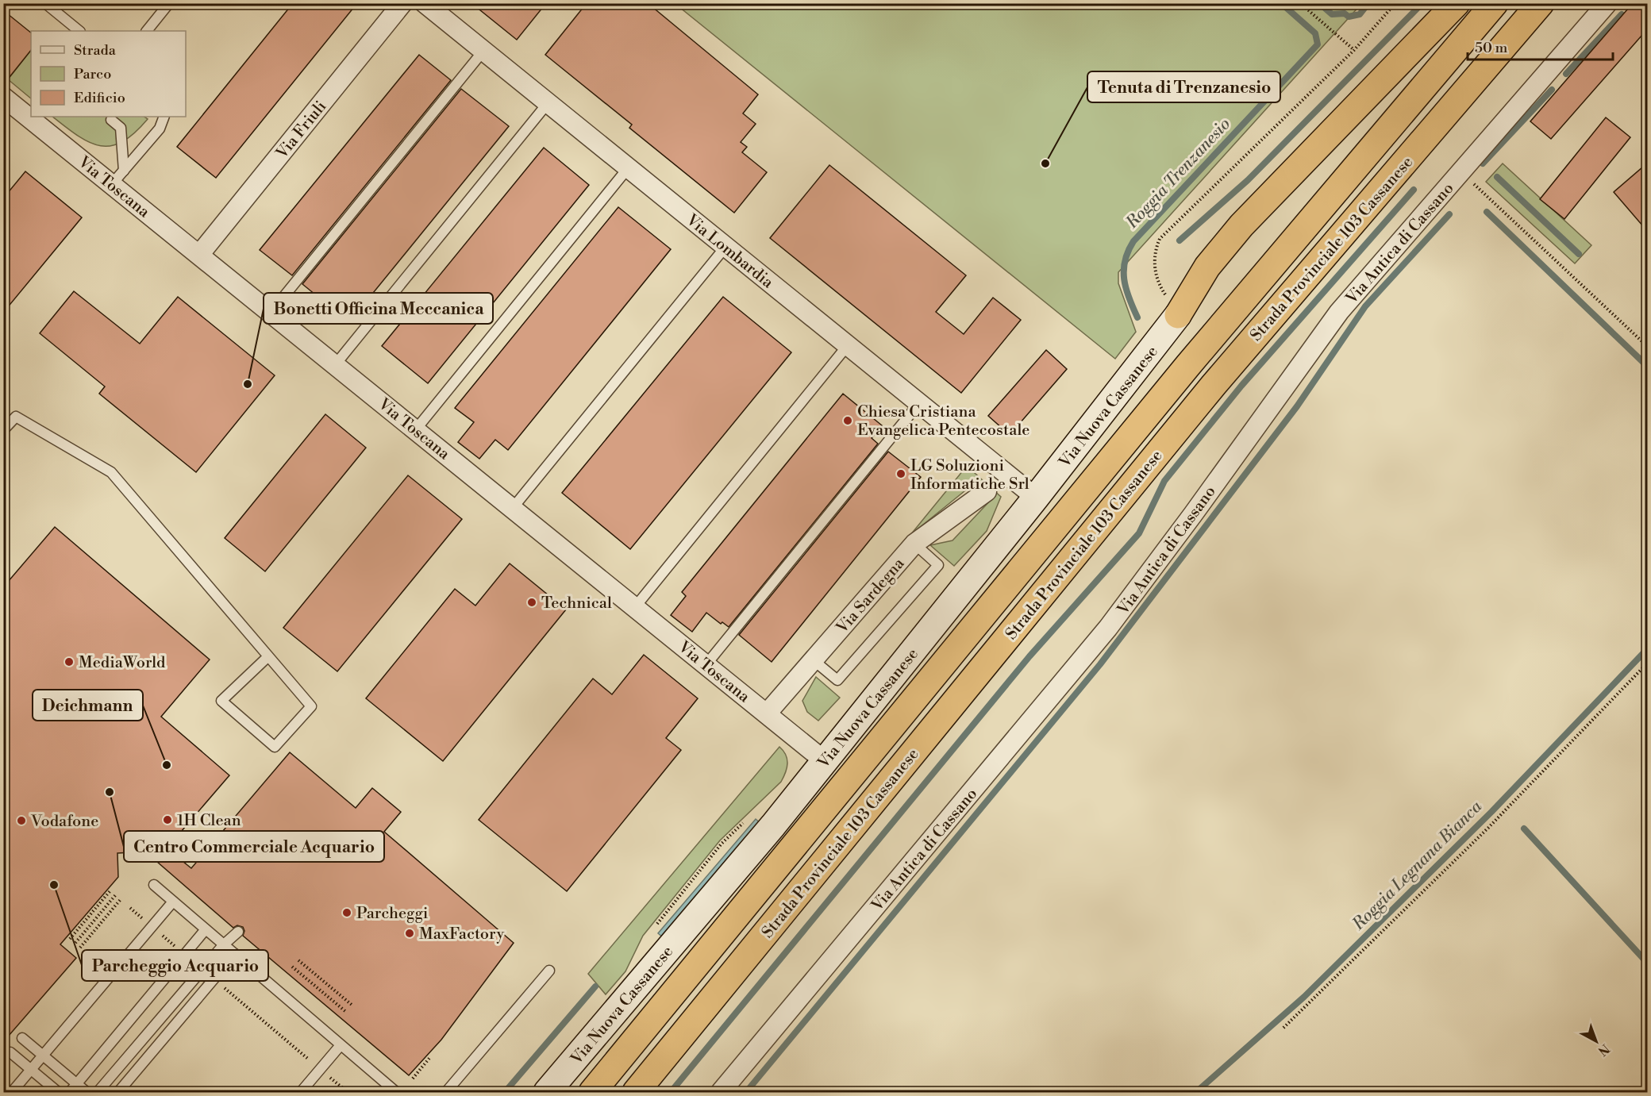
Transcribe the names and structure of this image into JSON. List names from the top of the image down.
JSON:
{
  "streets": {
    "highway": ["Strada Provinciale 103 Cassanese"],
    "street": [
      "Via Friuli",
      "Via Toscana",
      "Via Antica di Cassano",
      "Via Lombardia",
      "Via Nuova Cassanese",
      "Via Sardegna"
    ]
  },
  "crossings": [
    ["Via Friuli", "Via Toscana"],
    ["Via Toscana", "Via Nuova Cassanese"],
    ["Via Toscana", "Via Sardegna"],
    ["Via Lombardia", "Via Nuova Cassanese"]
  ],
  "water": ["Roggia Trenzanesio", "Roggia Legnana Bianca"],
  "places": [
    "Tenuta di Trenzanesio",
    "Bonetti Officina Meccanica",
    "Chiesa Cristiana Evangelica Pentecostale",
    "LG Soluzioni Informatiche Srl",
    "Technical",
    "MediaWorld",
    "Deichmann",
    "Centro Commerciale Acquario",
    "1H Clean",
    "Vodafone",
    "Parcheggio Acquario",
    "Parcheggi",
    "MaxFactory"
  ],
  "legend": ["Strada", "Parco", "Edificio"],
  "scale_bar": "50 m",
  "north": "bottom right"
}
